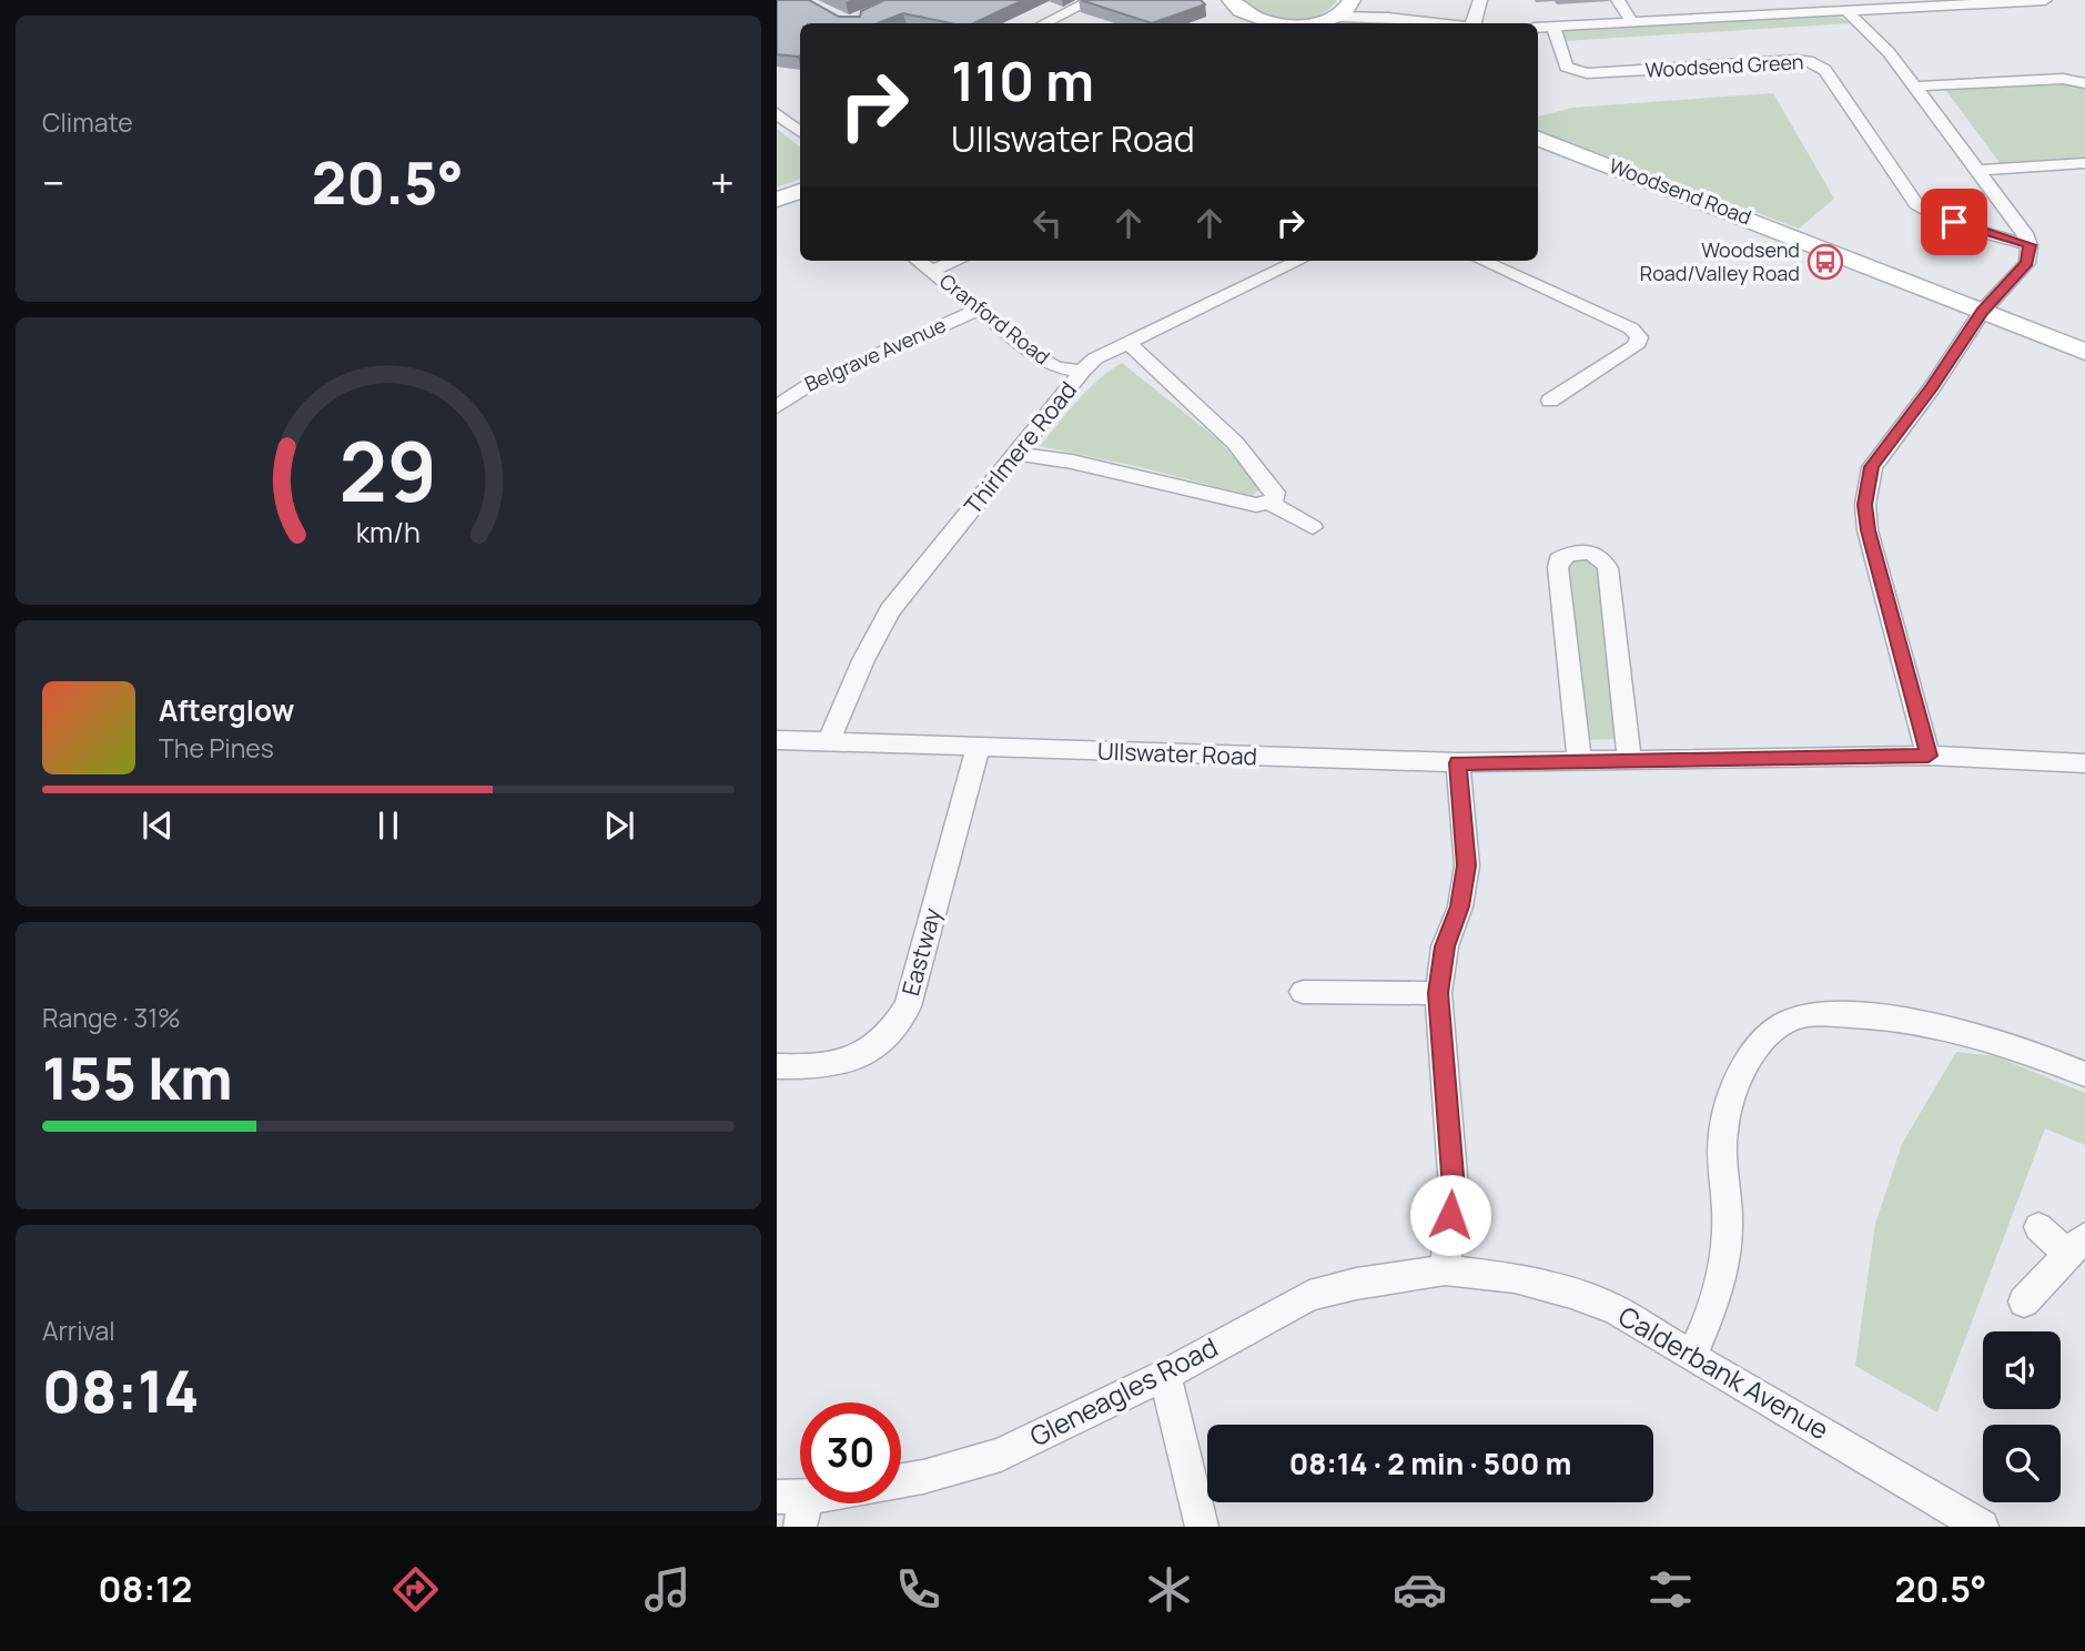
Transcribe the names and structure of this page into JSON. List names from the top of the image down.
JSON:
{
  "streets": {
    "street": [
      "Woodsend Green",
      "Woodsend Road",
      "Cranford Road",
      "Belgrave Avenue",
      "Thirlmere Road",
      "Ullswater Road",
      "Eastway",
      "Calderbank Avenue",
      "Gleneagles Road"
    ]
  },
  "crossings": [
    ["Cranford Road", "Belgrave Avenue"],
    ["Cranford Road", "Thirlmere Road"],
    ["Thirlmere Road", "Ullswater Road"],
    ["Ullswater Road", "Eastway"],
    ["Calderbank Avenue", "Gleneagles Road"]
  ],
  "places": {
    "bus stop": ["Woodsend Road/Valley Road"]
  },
  "page": {
    "tile": [
      "Climate",
      ["Range · 31%", "155 km"],
      ["Arrival", "08:14"]
    ],
    "turn": ["110 m", "Ullswater Road"],
    "heat": ["−", "20.5°", "+"],
    "song": ["Afterglow", "The Pines"],
    "limit": "30",
    "trip": "08:14 · 2 min · 500 m",
    "tabs": ["08:12", "20.5°"],
    "gauge": ["29", "km/h"]
  }
}
